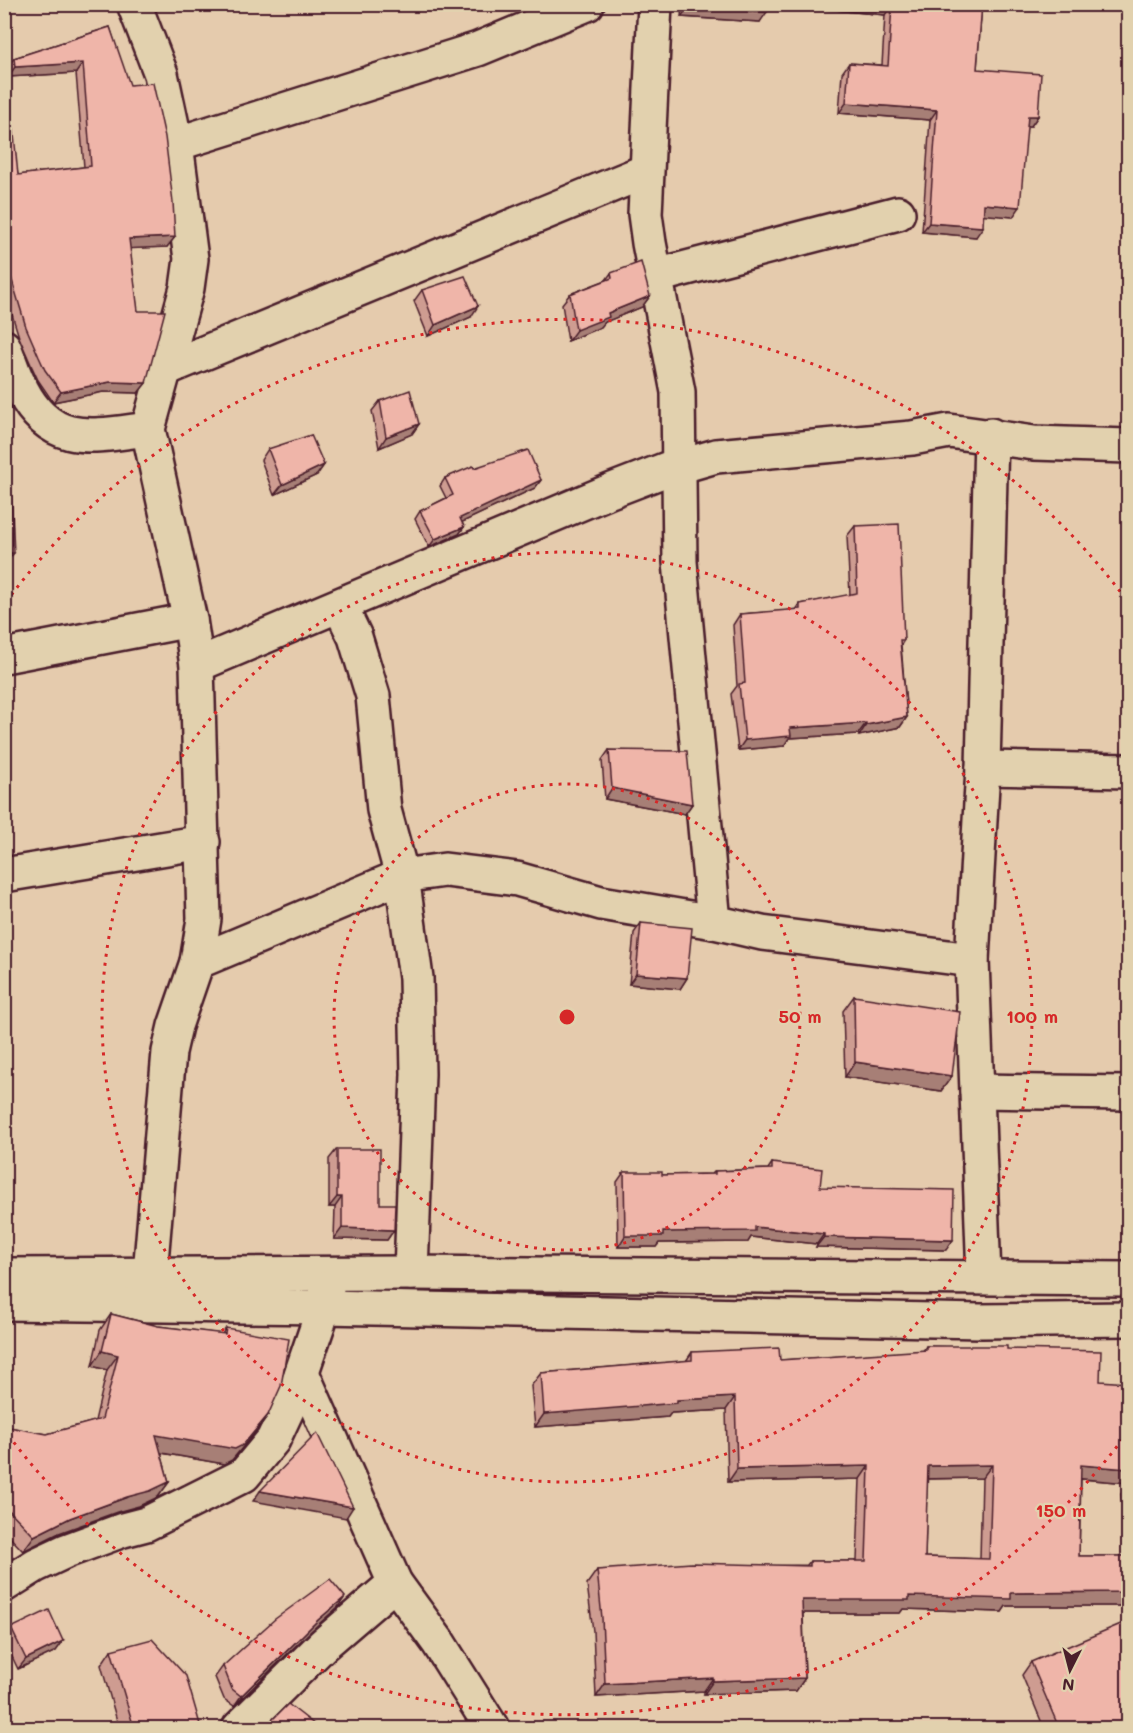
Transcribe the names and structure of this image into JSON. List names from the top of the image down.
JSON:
{
  "north": "bottom",
  "rings": ["50 m", "100 m", "150 m"]
}
